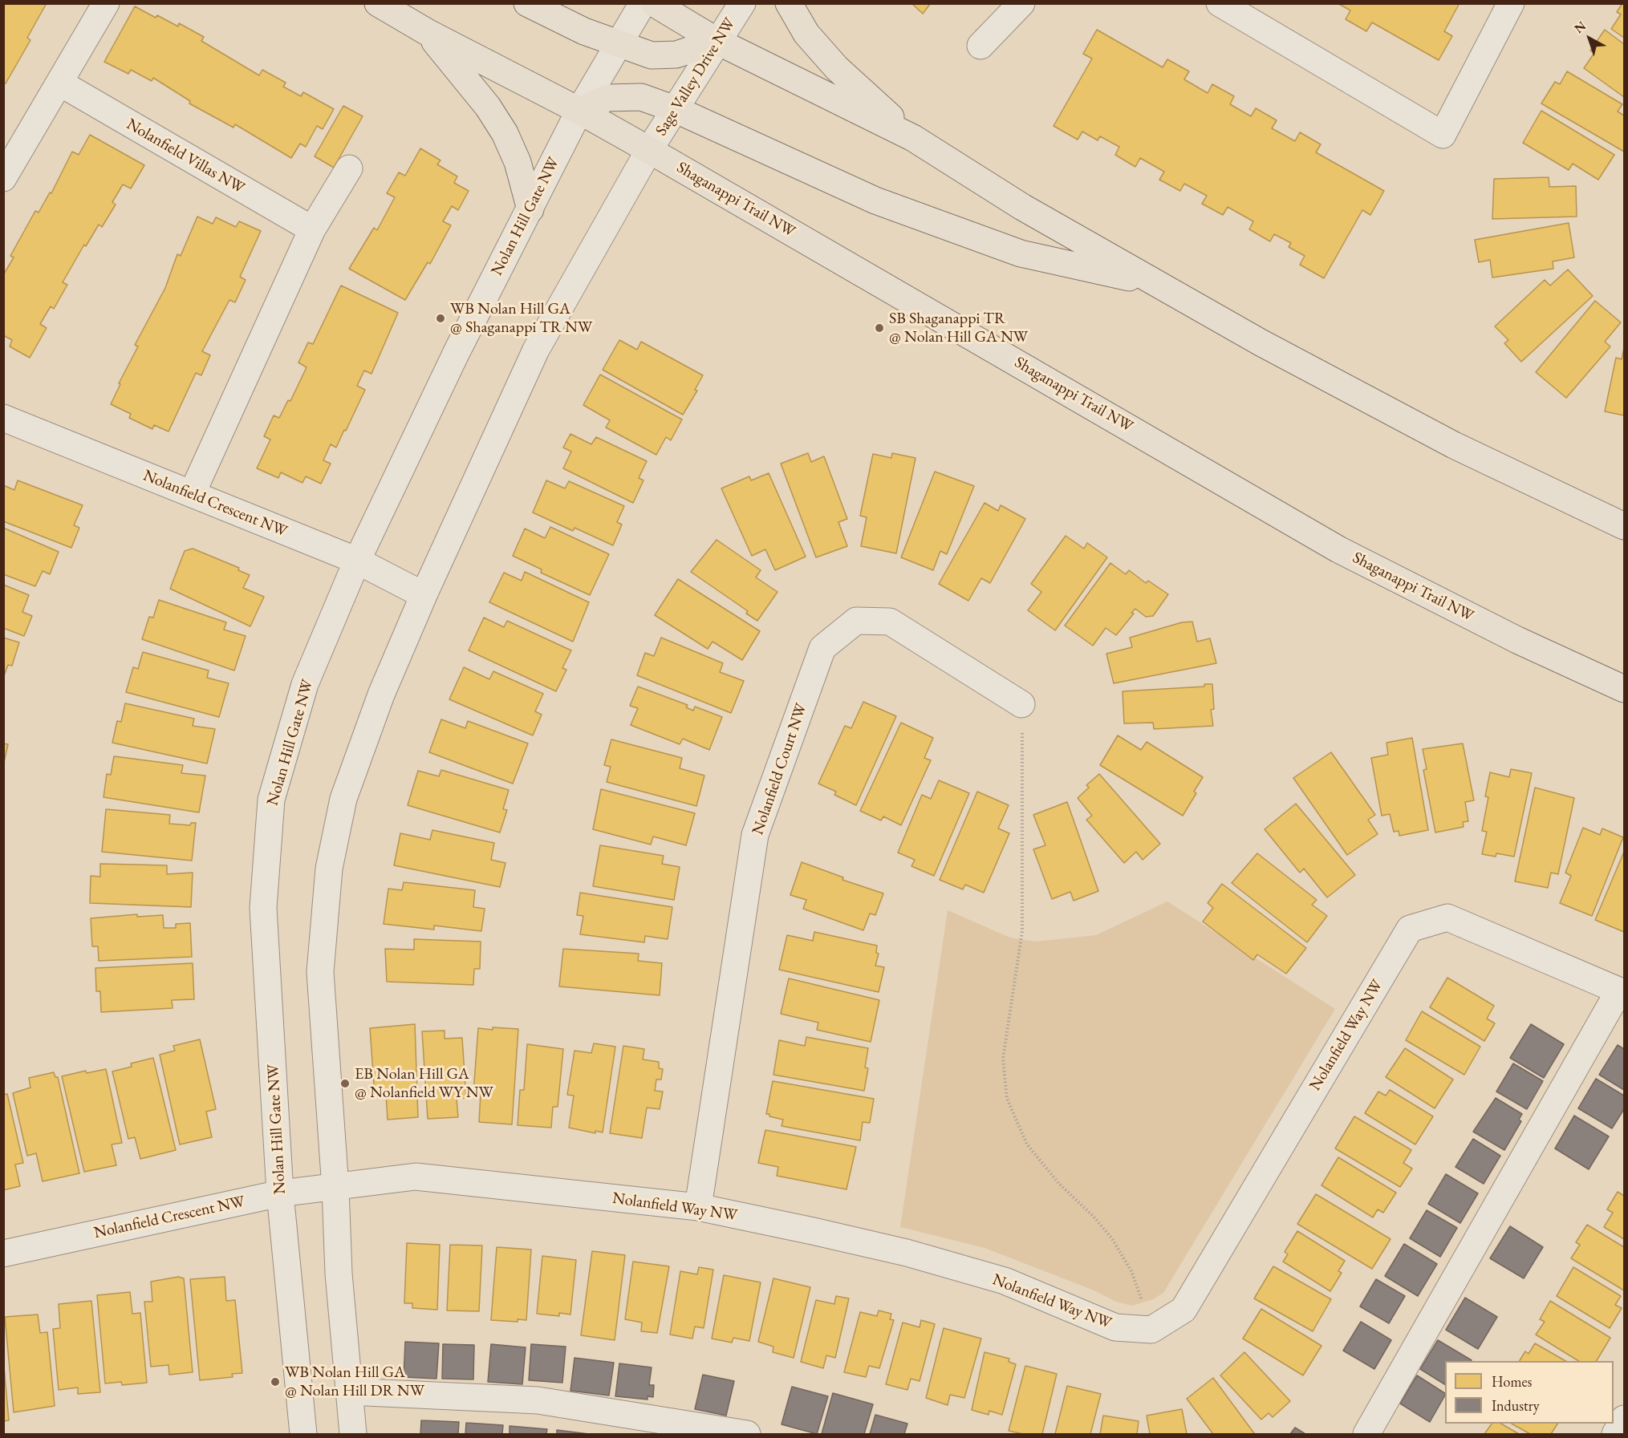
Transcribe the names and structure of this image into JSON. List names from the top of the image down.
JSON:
{
  "streets": {
    "main road": ["Shaganappi Trail NW"],
    "street": [
      "Sage Valley Drive NW",
      "Nolanfield Villas NW",
      "Nolan Hill Gate NW",
      "Nolanfield Crescent NW",
      "Nolanfield Court NW",
      "Nolanfield Way NW"
    ]
  },
  "crossings": [
    ["Sage Valley Drive NW", "Shaganappi Trail NW"],
    ["Shaganappi Trail NW", "Nolan Hill Gate NW"],
    ["Nolan Hill Gate NW", "Nolanfield Crescent NW"],
    ["Nolanfield Crescent NW", "Nolanfield Way NW"],
    ["Nolanfield Court NW", "Nolanfield Way NW"]
  ],
  "places": [
    "WB Nolan Hill GA @ Shaganappi TR NW",
    "SB Shaganappi TR @ Nolan Hill GA NW",
    "EB Nolan Hill GA @ Nolanfield WY NW",
    "WB Nolan Hill GA @ Nolan Hill DR NW"
  ],
  "legend": ["Homes", "Industry"],
  "north": "top left"
}
